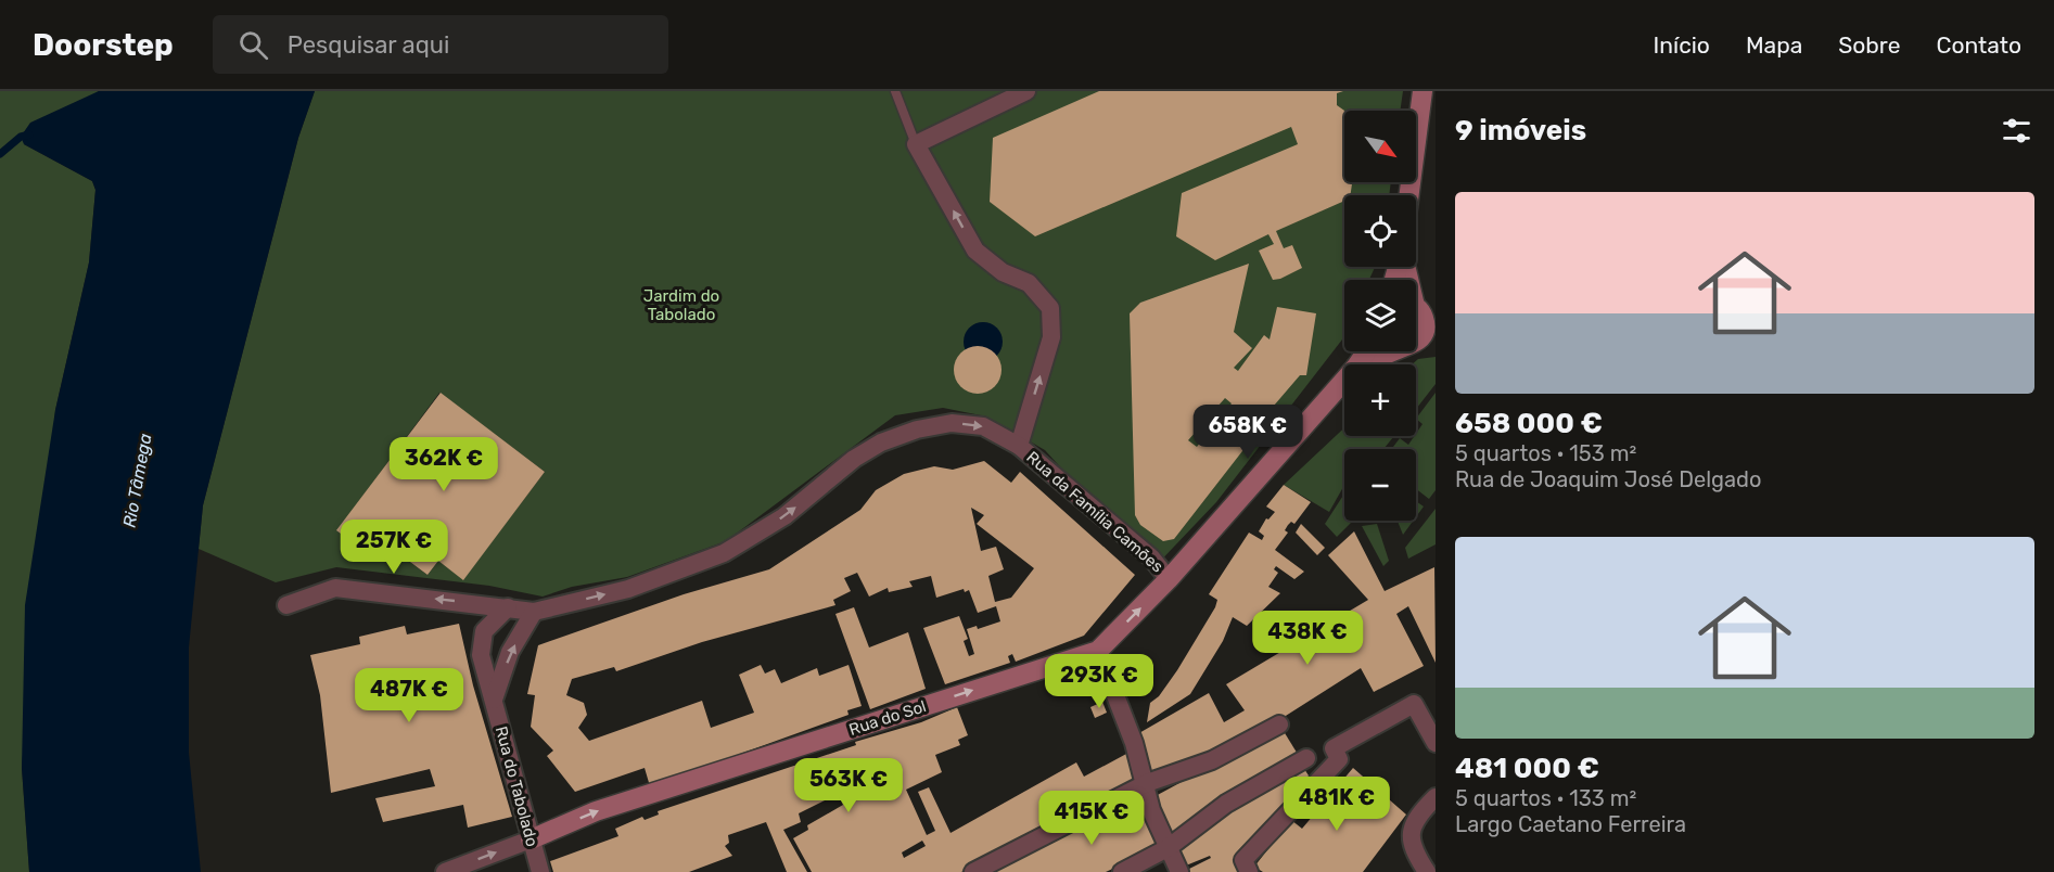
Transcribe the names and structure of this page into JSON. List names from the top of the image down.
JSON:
{
  "streets": {
    "street": ["Rua da Família Camões", "Rua do Sol", "Rua do Tabolado"]
  },
  "crossings": [
    ["Rua do Sol", "Rua do Tabolado"]
  ],
  "one_way": ["Rua da Família Camões"],
  "water": ["Rio Tâmega"],
  "parks": ["Jardim do Tabolado"],
  "north": "bottom right",
  "page": {
    "header": "Doorstep",
    "search": "Pesquisar aqui",
    "nav": [
      "Início",
      "Mapa",
      "Sobre",
      "Contato"
    ],
    "heading": "9 imóveis",
    "map_buttons": ["+", "−"],
    "list": [
      {
        "name": "658 000 €",
        "note": "5 quartos · 153 m² · Rua de Joaquim José Delgado"
      },
      {
        "name": "481 000 €",
        "note": "5 quartos · 133 m² · Largo Caetano Ferreira"
      }
    ],
    "price": [
      "658K €",
      "362K €",
      "257K €",
      "438K €",
      "293K €",
      "487K €",
      "563K €",
      "481K €",
      "415K €"
    ]
  }
}
